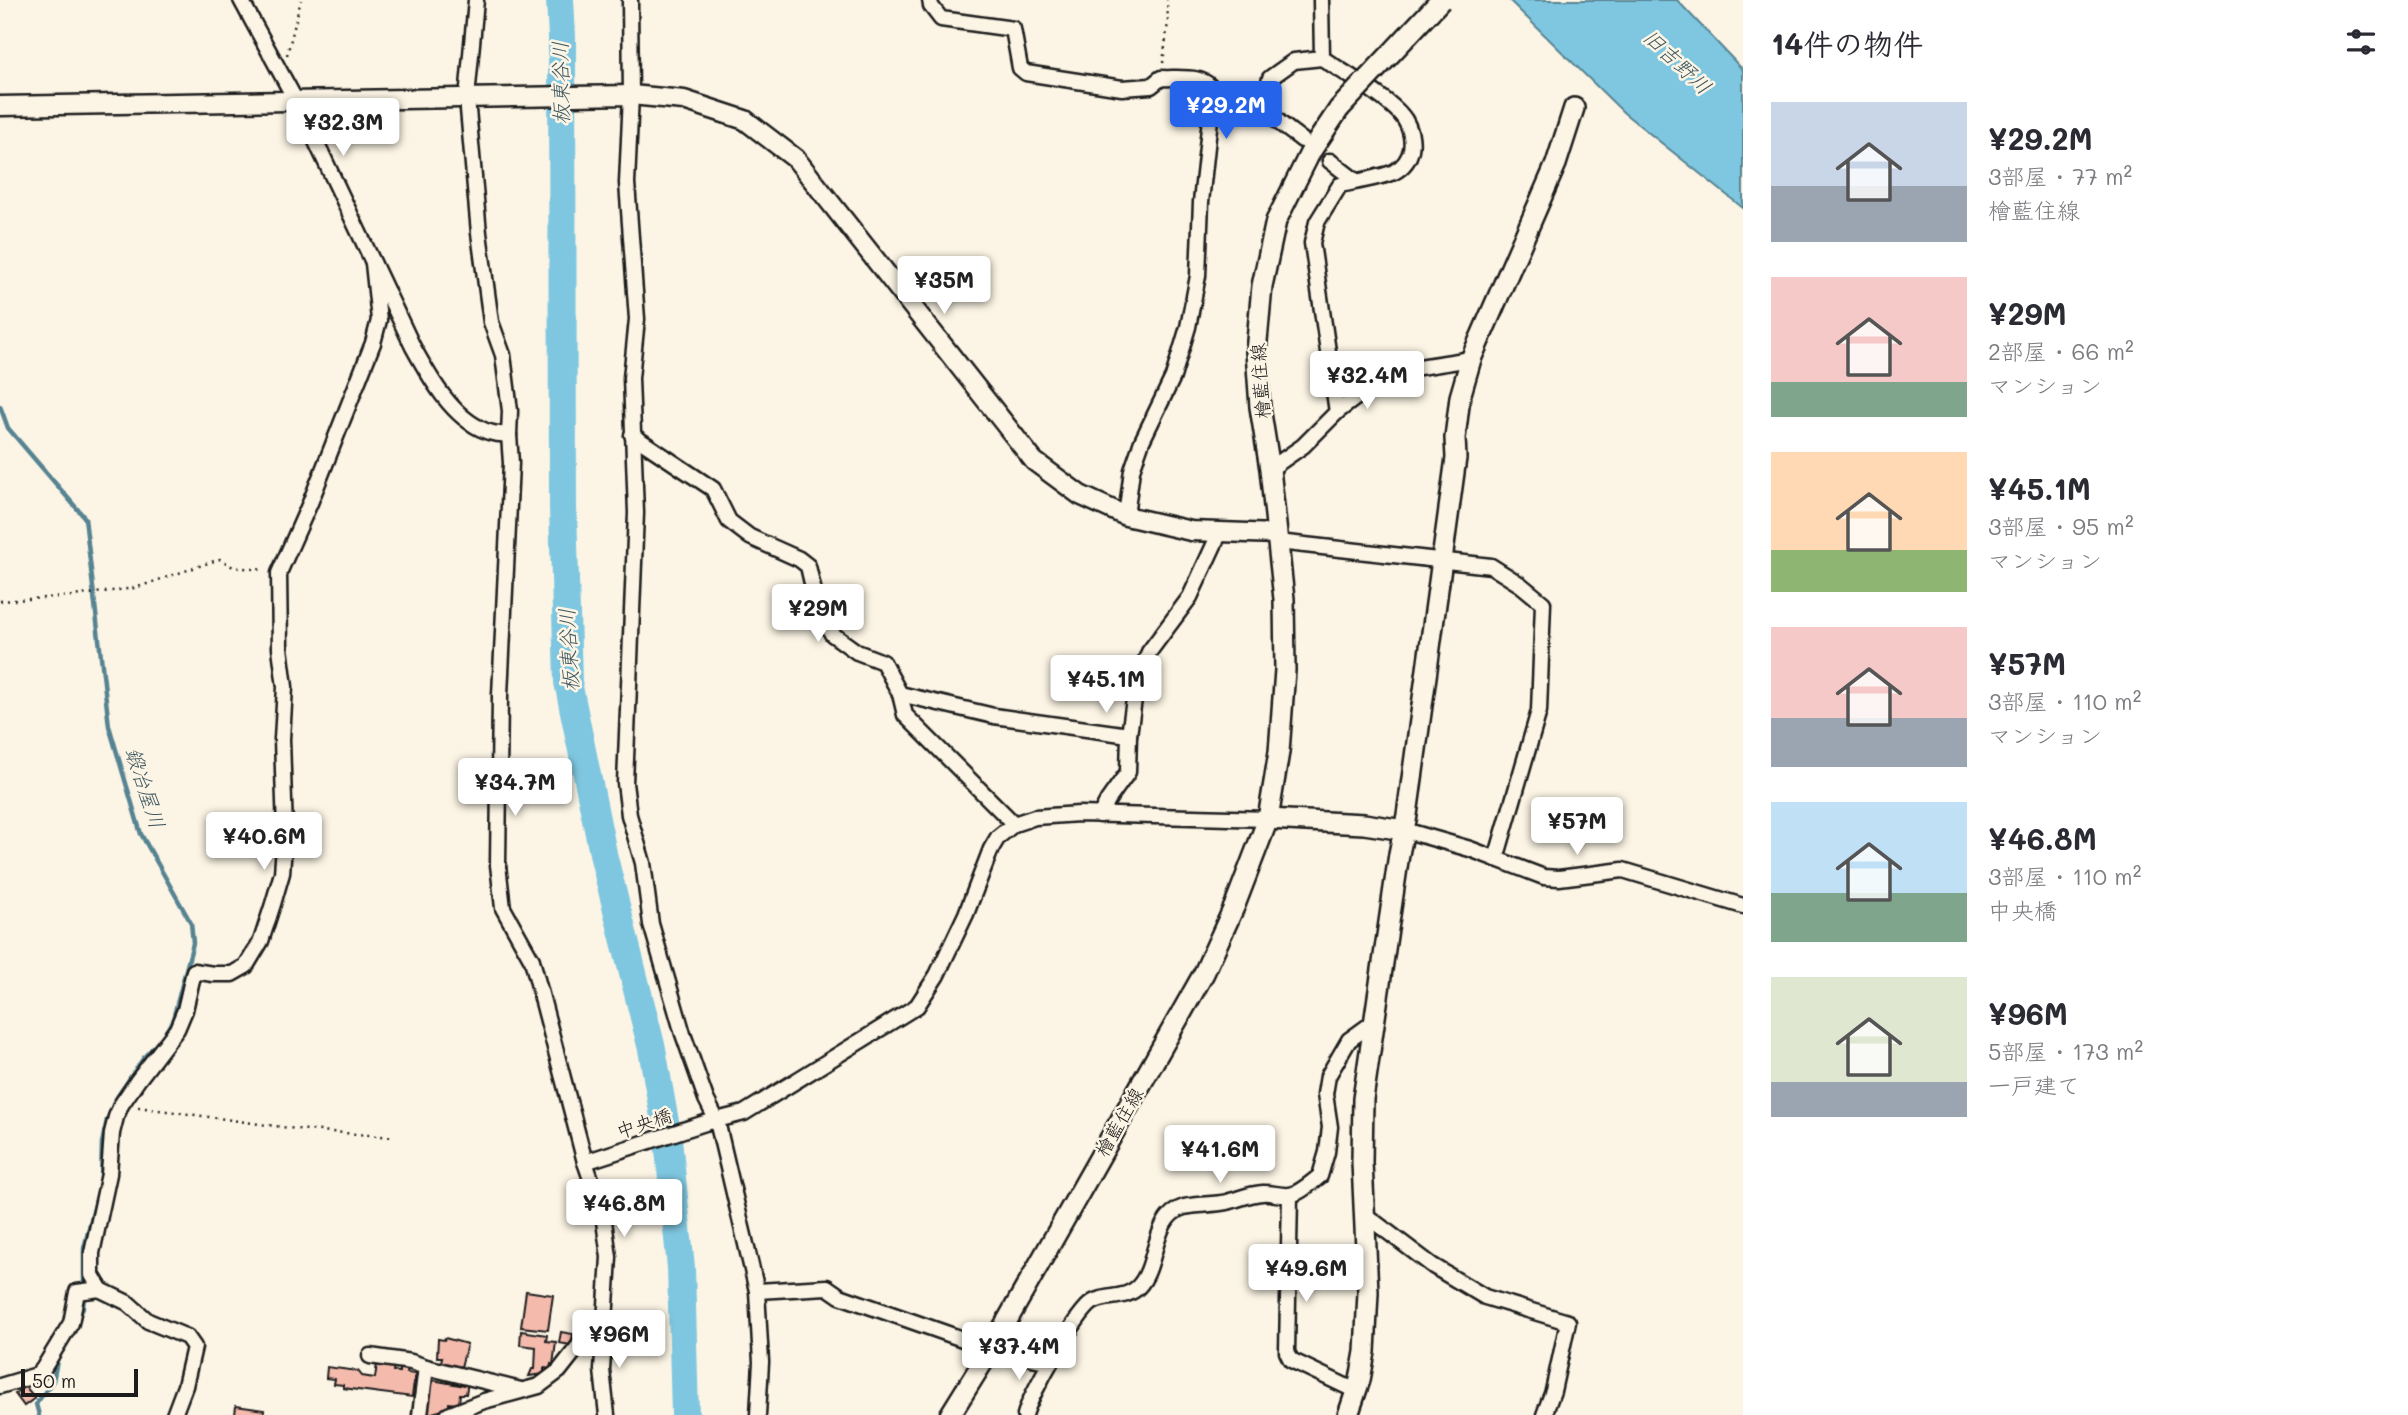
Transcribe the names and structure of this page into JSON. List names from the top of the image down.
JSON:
{
  "streets": {
    "main road": ["檜藍住線"],
    "street": ["中央橋"]
  },
  "water": ["旧吉野川", "板東谷川", "鍛冶屋川"],
  "scale_bar": "50 m",
  "page": {
    "heading": "14件の物件",
    "price": [
      "¥29.2M",
      "¥32.3M",
      "¥35M",
      "¥32.4M",
      "¥29M",
      "¥45.1M",
      "¥34.7M",
      "¥57M",
      "¥40.6M",
      "¥41.6M",
      "¥46.8M",
      "¥49.6M",
      "¥96M",
      "¥37.4M"
    ],
    "list": [
      {
        "name": "¥29.2M",
        "note": "3部屋 · 77 m² · 檜藍住線"
      },
      {
        "name": "¥29M",
        "note": "2部屋 · 66 m² · マンション"
      },
      {
        "name": "¥45.1M",
        "note": "3部屋 · 95 m² · マンション"
      },
      {
        "name": "¥57M",
        "note": "3部屋 · 110 m² · マンション"
      },
      {
        "name": "¥46.8M",
        "note": "3部屋 · 110 m² · 中央橋"
      },
      {
        "name": "¥96M",
        "note": "5部屋 · 173 m² · 一戸建て"
      }
    ],
    "scale": "50 m"
  }
}
